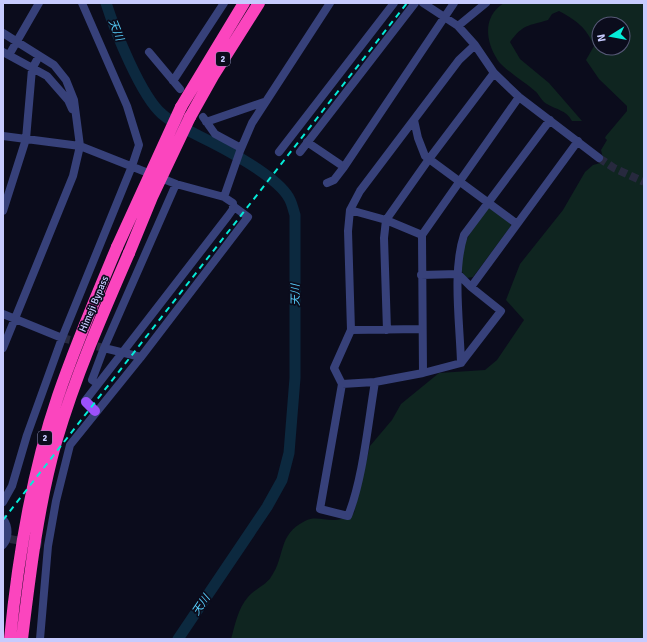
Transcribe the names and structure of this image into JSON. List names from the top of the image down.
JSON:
{
  "streets": {
    "highway": ["2", "Himeji Bypass"]
  },
  "water": ["天川"],
  "north": "left"
}
